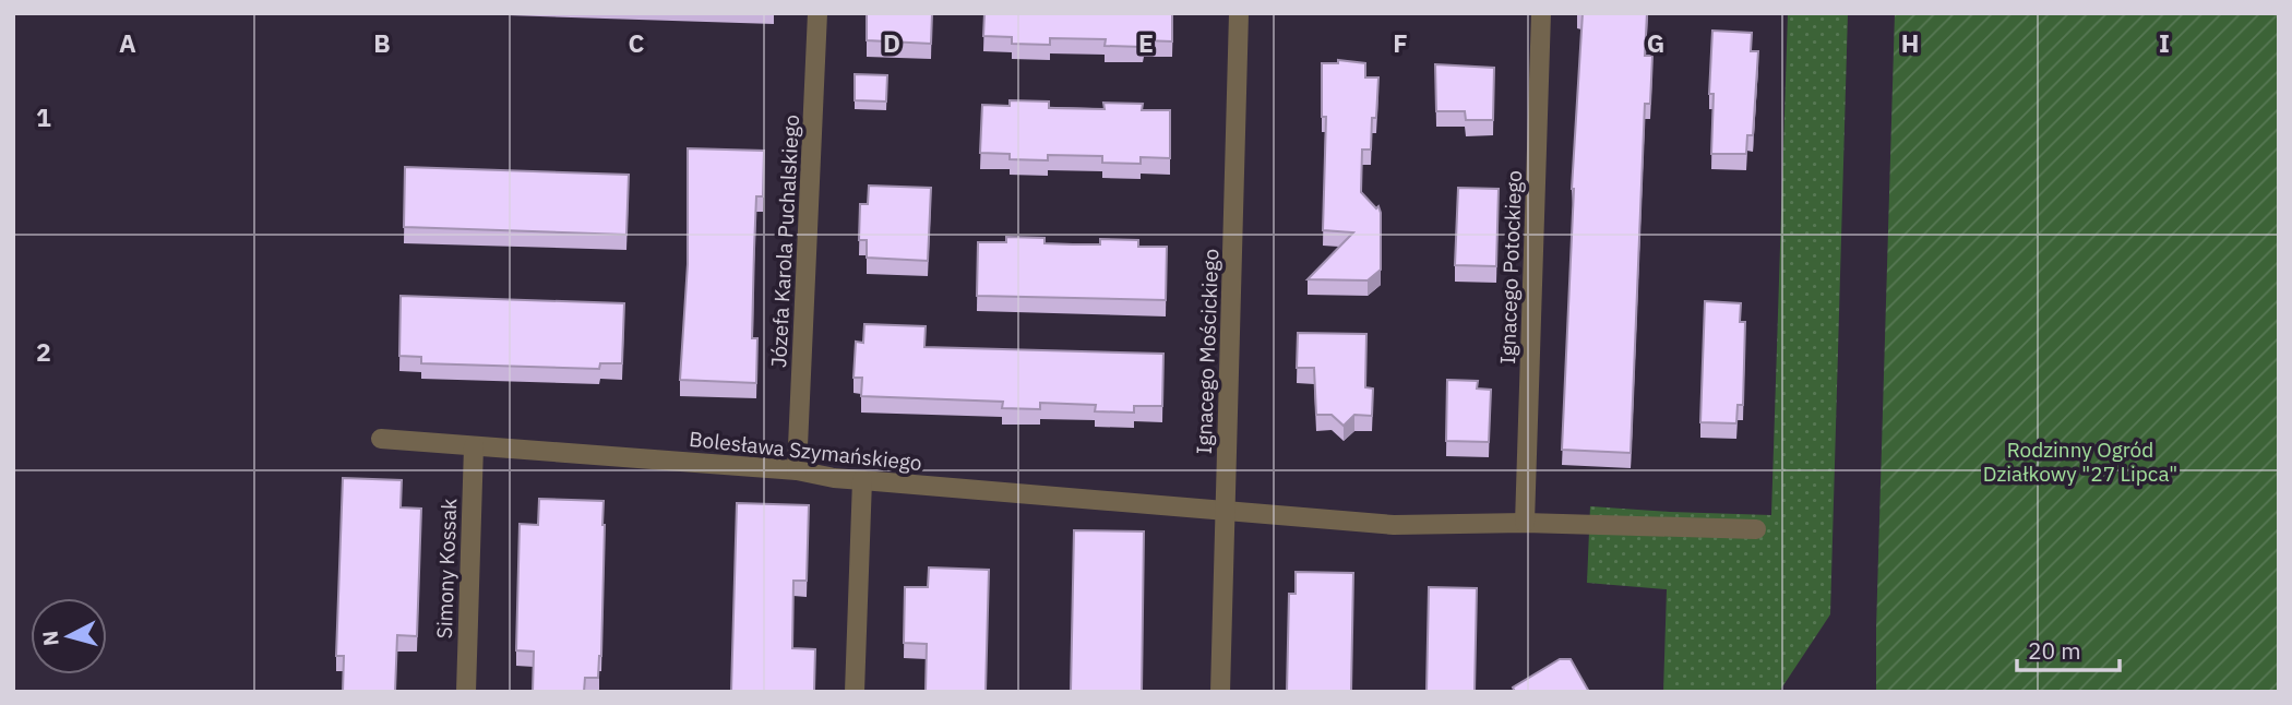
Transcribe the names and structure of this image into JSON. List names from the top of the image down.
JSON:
{
  "streets": {
    "street": [
      "Józefa Karola Puchalskiego",
      "Ignacego Potockiego",
      "Ignacego Mościckiego",
      "Bolesława Szymańskiego",
      "Simony Kossak"
    ]
  },
  "crossings": [
    ["Józefa Karola Puchalskiego", "Bolesława Szymańskiego"],
    ["Ignacego Mościckiego", "Bolesława Szymańskiego"],
    ["Bolesława Szymańskiego", "Simony Kossak"]
  ],
  "parks": ["Rodzinny Ogród Działkowy \"27 Lipca\""],
  "scale_bar": "20 m",
  "north": "left",
  "grid": {
    "columns": [
      "A",
      "B",
      "C",
      "D",
      "E",
      "F",
      "G",
      "H",
      "I"
    ],
    "rows": ["1", "2"]
  }
}
